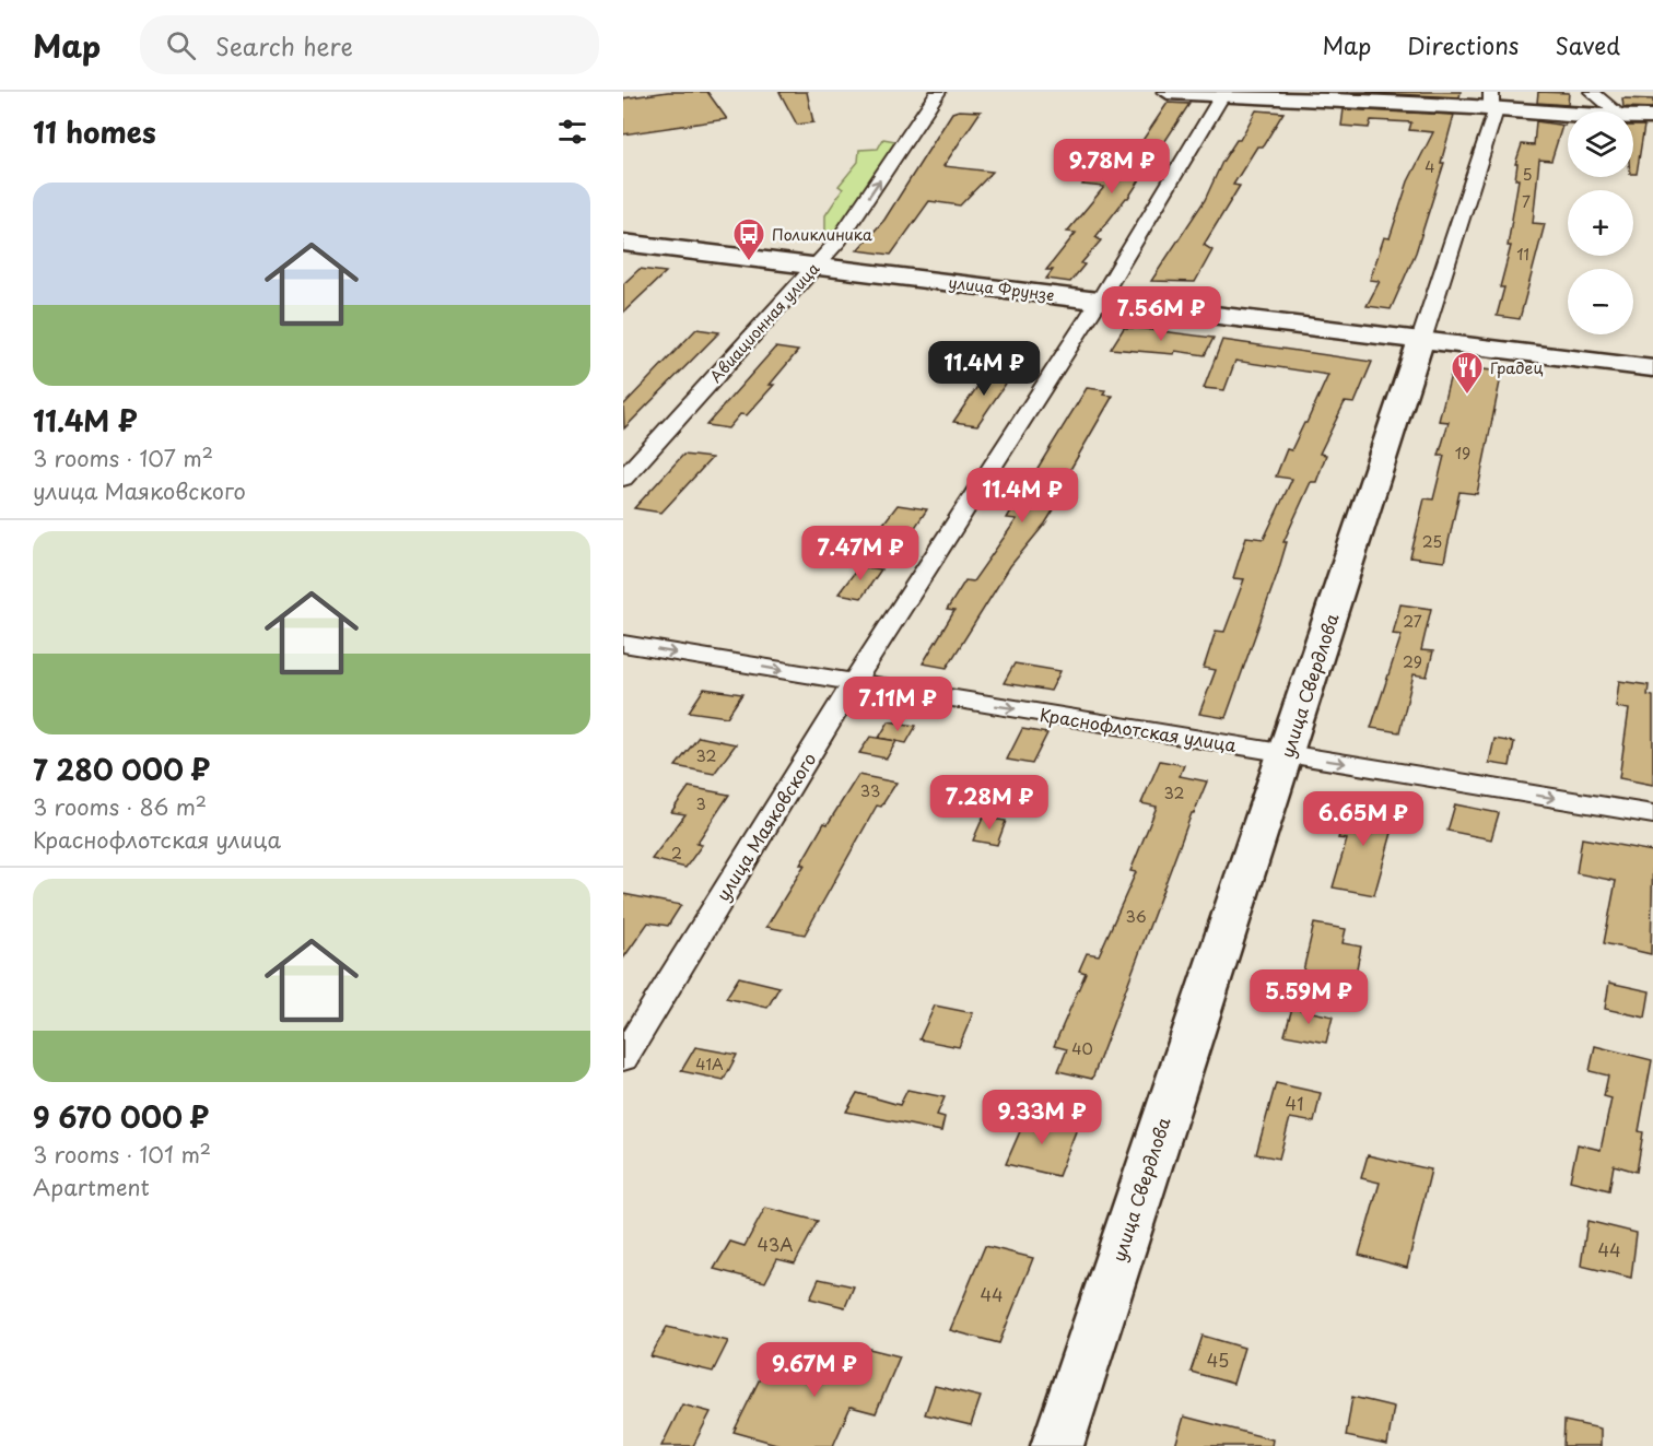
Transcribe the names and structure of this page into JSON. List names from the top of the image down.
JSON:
{
  "streets": {
    "street": [
      "улица Фрунзе",
      "Авиационная улица",
      "улица Свердлова",
      "Краснофлотская улица",
      "улица Маяковского"
    ]
  },
  "crossings": [
    ["улица Фрунзе", "Авиационная улица"],
    ["улица Фрунзе", "улица Свердлова"],
    ["улица Фрунзе", "улица Маяковского"],
    ["улица Свердлова", "Краснофлотская улица"],
    ["Краснофлотская улица", "улица Маяковского"]
  ],
  "one_way": ["Авиационная улица", "Краснофлотская улица"],
  "places": {
    "bus stop": ["Поликлиника"],
    "restaurant": ["Градец"]
  },
  "house_numbers": [
    "4",
    "5",
    "7",
    "11",
    "19",
    "25",
    "27",
    "29",
    "32",
    "33",
    "32",
    "3",
    "2",
    "36",
    "40",
    "41А",
    "41",
    "43А",
    "44",
    "44",
    "45"
  ],
  "page": {
    "header": "Map",
    "search": "Search here",
    "nav": ["Map", "Directions", "Saved"],
    "heading": "11 homes",
    "map_buttons": ["+", "−"],
    "price": [
      "9.78M ₽",
      "7.56M ₽",
      "11.4M ₽",
      "11.4M ₽",
      "7.47M ₽",
      "7.11M ₽",
      "7.28M ₽",
      "6.65M ₽",
      "5.59M ₽",
      "9.33M ₽",
      "9.67M ₽"
    ],
    "list": [
      {
        "name": "11.4M ₽",
        "note": "3 rooms · 107 m² · улица Маяковского"
      },
      {
        "name": "7 280 000 ₽",
        "note": "3 rooms · 86 m² · Краснофлотская улица"
      },
      {
        "name": "9 670 000 ₽",
        "note": "3 rooms · 101 m² · Apartment"
      }
    ]
  }
}
